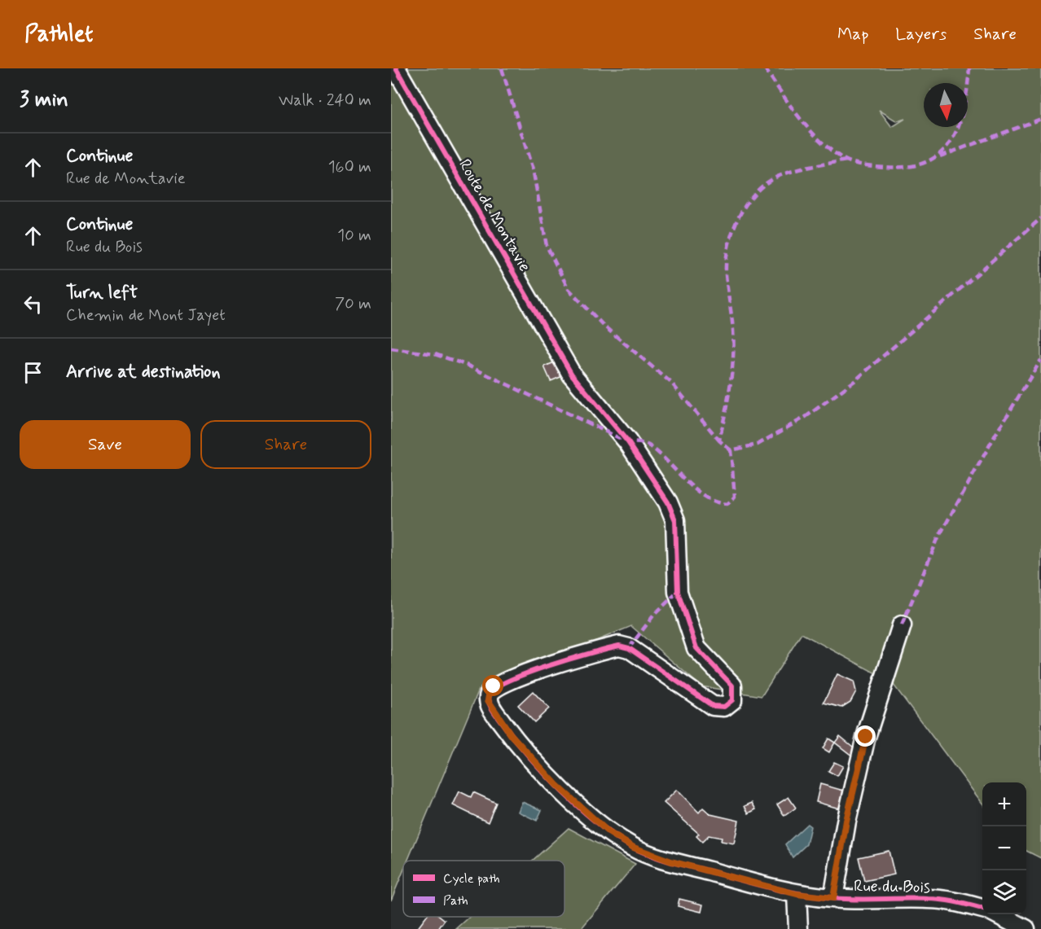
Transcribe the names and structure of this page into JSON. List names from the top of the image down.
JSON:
{
  "streets": {
    "street": ["Route de Montavie", "Rue du Bois"]
  },
  "crossings": [
    ["Route de Montavie", "Rue du Bois"]
  ],
  "legend": ["Cycle path", "Path"],
  "north": "bottom",
  "page": {
    "header": "Pathlet",
    "nav": ["Map", "Layers", "Share"],
    "heading": ["3 min", "Walk · 240 m"],
    "list": [
      ["Continue", "Rue de Montavie", "160 m"],
      ["Continue", "Rue du Bois", "10 m"],
      ["Turn left", "Chemin de Mont Jayet", "70 m"],
      "Arrive at destination"
    ],
    "buttons": ["Save", "Share"],
    "map_buttons": ["+", "−"]
  }
}
